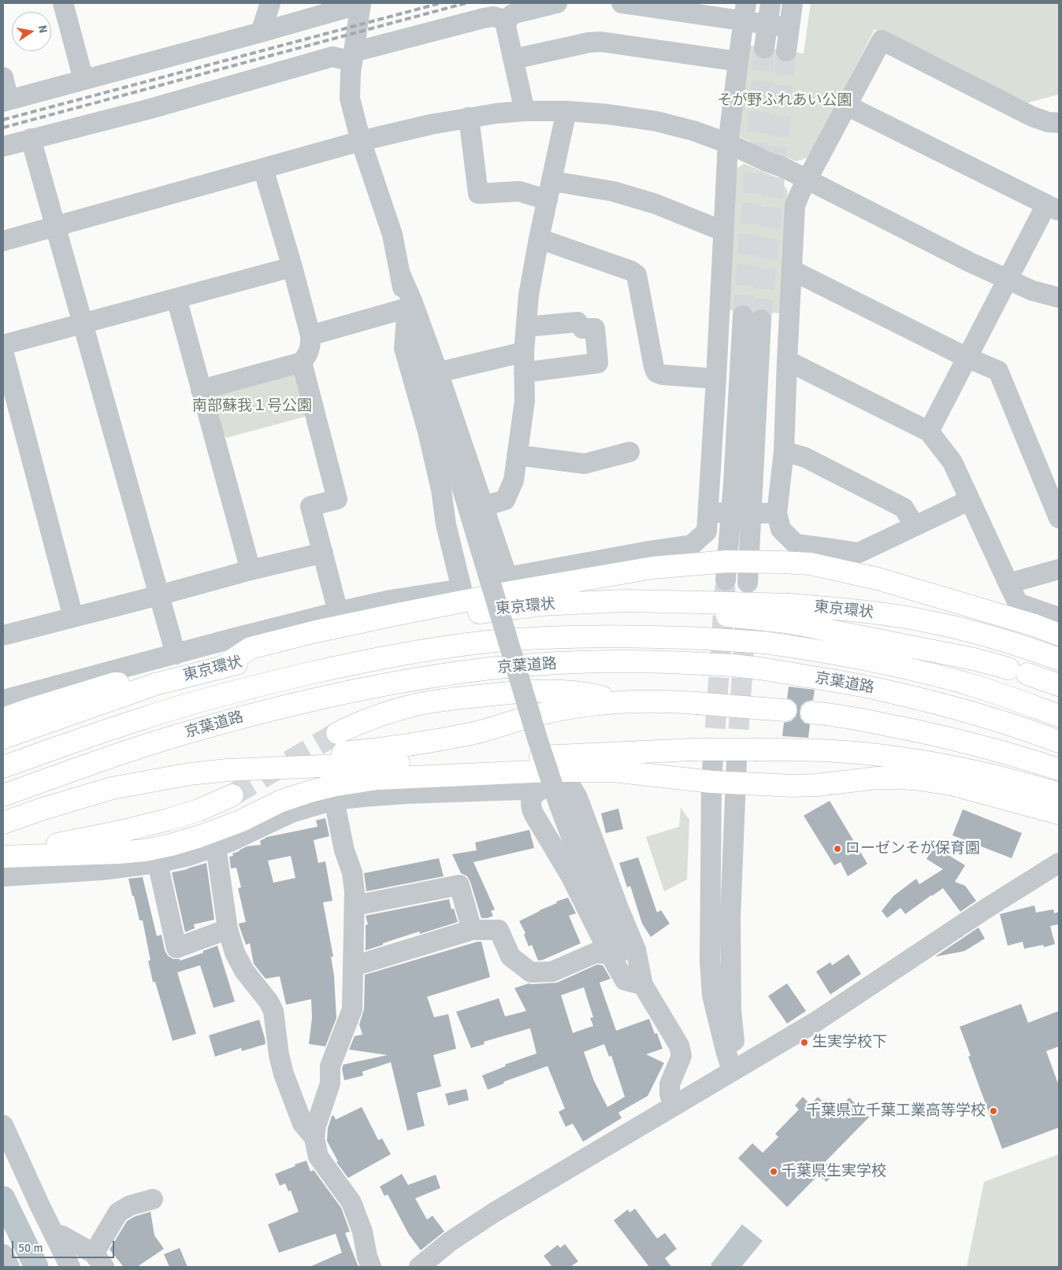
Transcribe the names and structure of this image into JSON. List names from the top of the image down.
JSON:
{
  "streets": {
    "highway": ["東京環状", "京葉道路"]
  },
  "parks": ["そが野ふれあい公園", "南部蘇我１号公園"],
  "places": [
    "ローゼンそが保育園",
    "生実学校下",
    "千葉県立千葉工業高等学校",
    "千葉県生実学校"
  ],
  "scale_bar": "50 m",
  "north": "right"
}
